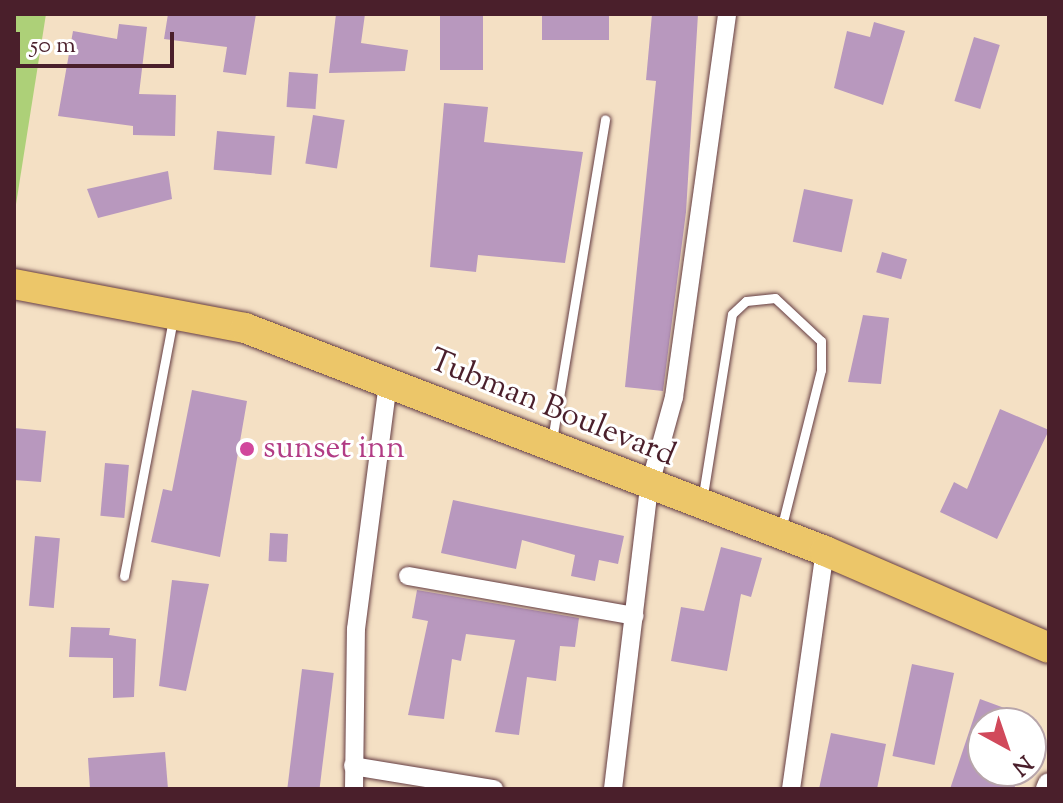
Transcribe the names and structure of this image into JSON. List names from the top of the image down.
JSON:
{
  "streets": {
    "highway": ["Tubman Boulevard"]
  },
  "places": ["sunset inn"],
  "scale_bar": "50 m",
  "north": "bottom right"
}
